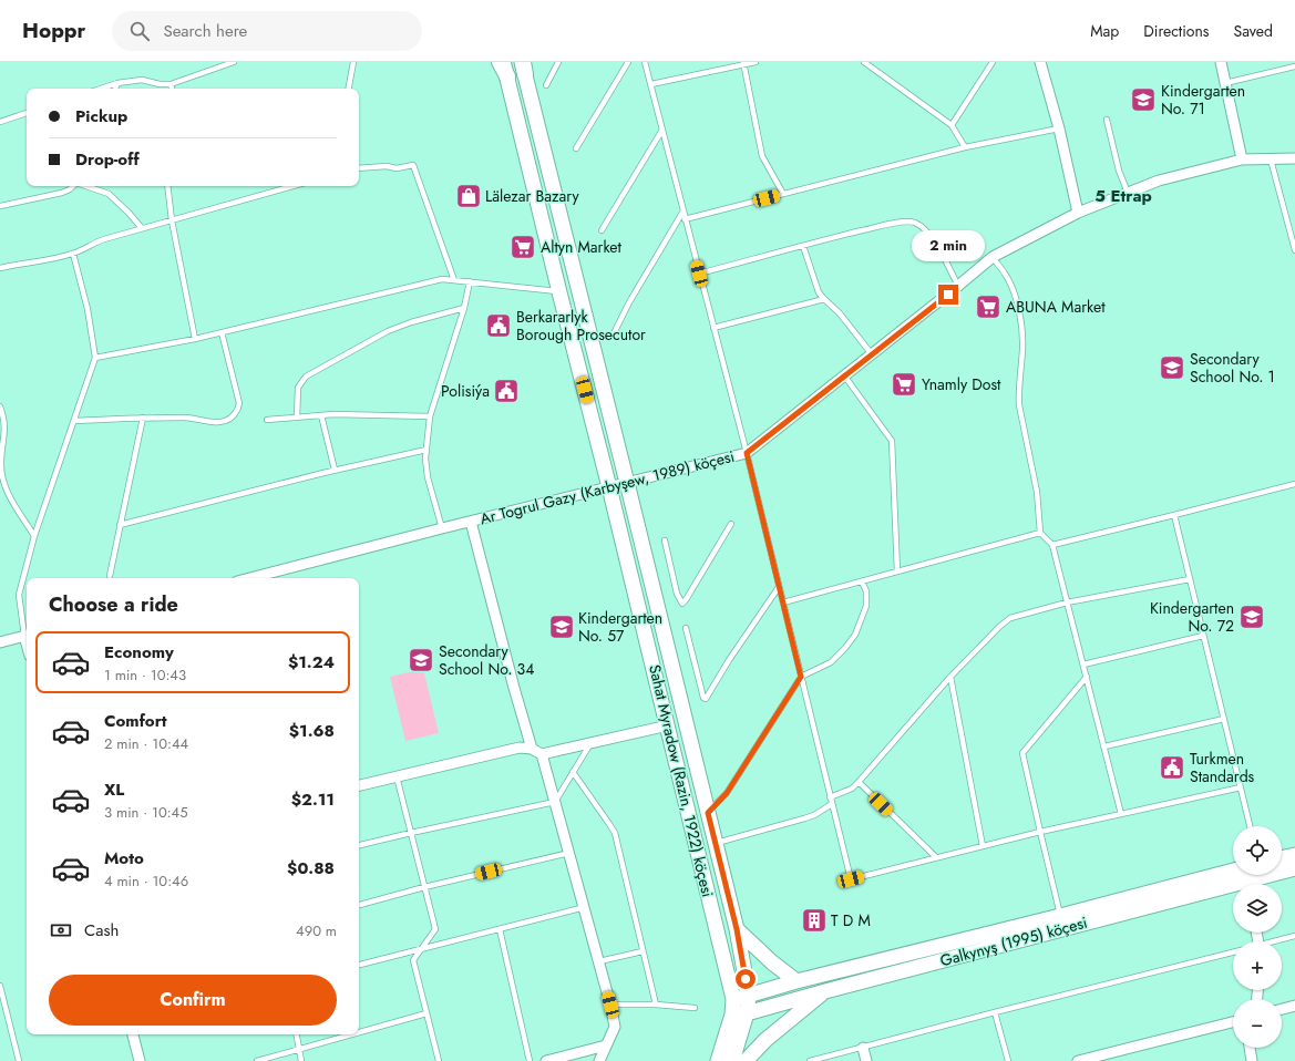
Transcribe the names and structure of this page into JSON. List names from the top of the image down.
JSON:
{
  "streets": {
    "main road": ["Sahat Myradow (Razin, 1922) köçesi", "Galkynyş (1995) köçesi"],
    "street": ["Ar Togrul Gazy (Karbyşew, 1989) köçesi"]
  },
  "crossings": [
    ["Ar Togrul Gazy (Karbyşew, 1989) köçesi", "Sahat Myradow (Razin, 1922) köçesi"],
    ["Sahat Myradow (Razin, 1922) köçesi", "Galkynyş (1995) köçesi"]
  ],
  "districts": ["5 Etrap"],
  "places": {
    "school or university": [
      "Kindergarten No. 71",
      "Secondary School No. 1",
      "Kindergarten No. 72",
      "Kindergarten No. 57",
      "Secondary School No. 34"
    ],
    "shop": ["Lälezar Bazary"],
    "supermarket": ["Altyn Market", "ABUNA Market", "Ynamly Dost"],
    "public building": ["Berkararlyk Borough Prosecutor", "Polisiýa", "Turkmen Standards"],
    "building": ["T D M"]
  },
  "page": {
    "header": "Hoppr",
    "search": "Search here",
    "nav": ["Map", "Directions", "Saved"],
    "banner": ["Pickup", "Drop-off"],
    "bubble": "2 min",
    "heading": "Choose a ride",
    "list": [
      {
        "name": "Economy",
        "note": "1 min · 10:43",
        "value": "$1.24"
      },
      {
        "name": "Comfort",
        "note": "2 min · 10:44",
        "value": "$1.68"
      },
      {
        "name": "XL",
        "note": "3 min · 10:45",
        "value": "$2.11"
      },
      {
        "name": "Moto",
        "note": "4 min · 10:46",
        "value": "$0.88"
      }
    ],
    "map_buttons": ["+", "−"],
    "pay": ["Cash", "490 m"],
    "buttons": "Confirm"
  }
}
